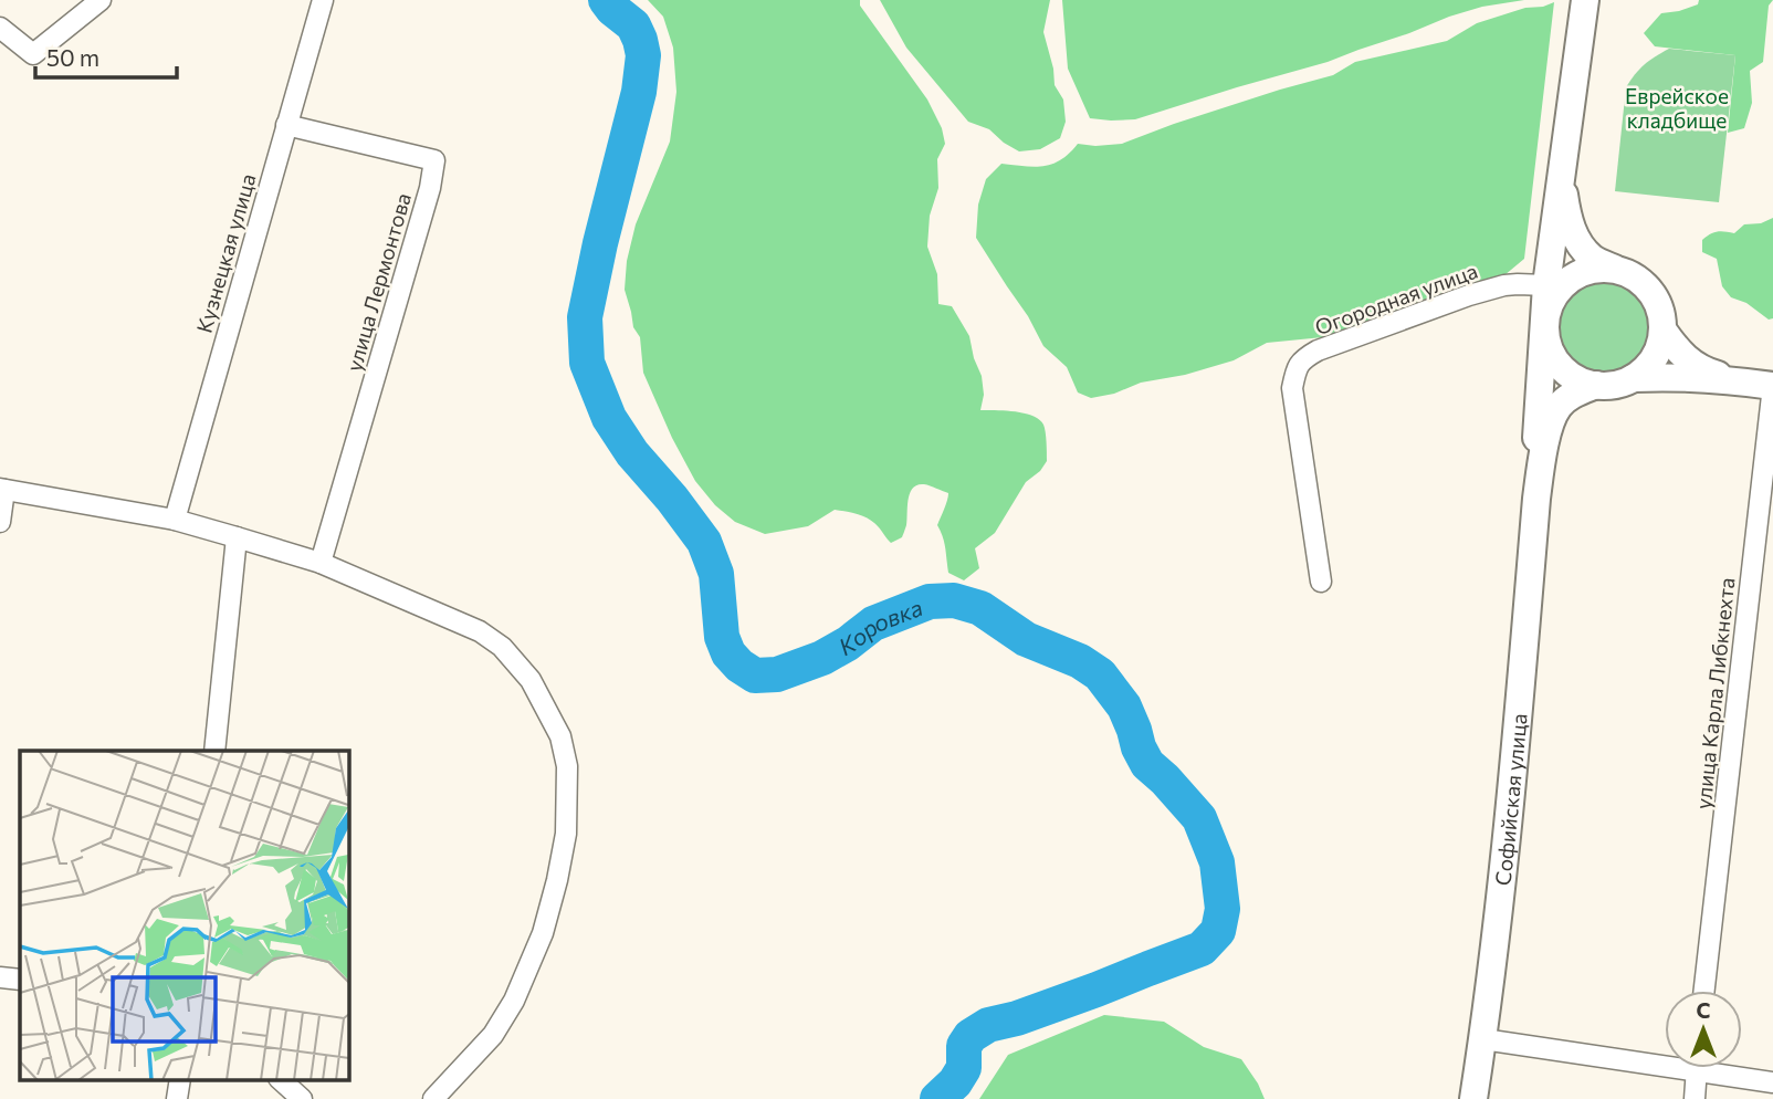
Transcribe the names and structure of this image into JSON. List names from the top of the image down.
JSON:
{
  "streets": {
    "main road": ["Софийская улица"],
    "street": [
      "Кузнецкая улица",
      "улица Лермонтова",
      "Огородная улица",
      "улица Карла Либкнехта"
    ]
  },
  "crossings": [
    ["Кузнецкая улица", "улица Лермонтова"],
    ["Огородная улица", "Софийская улица"]
  ],
  "water": ["Коровка"],
  "parks": ["Еврейское кладбище"],
  "scale_bar": "50 m",
  "north": "top"
}
